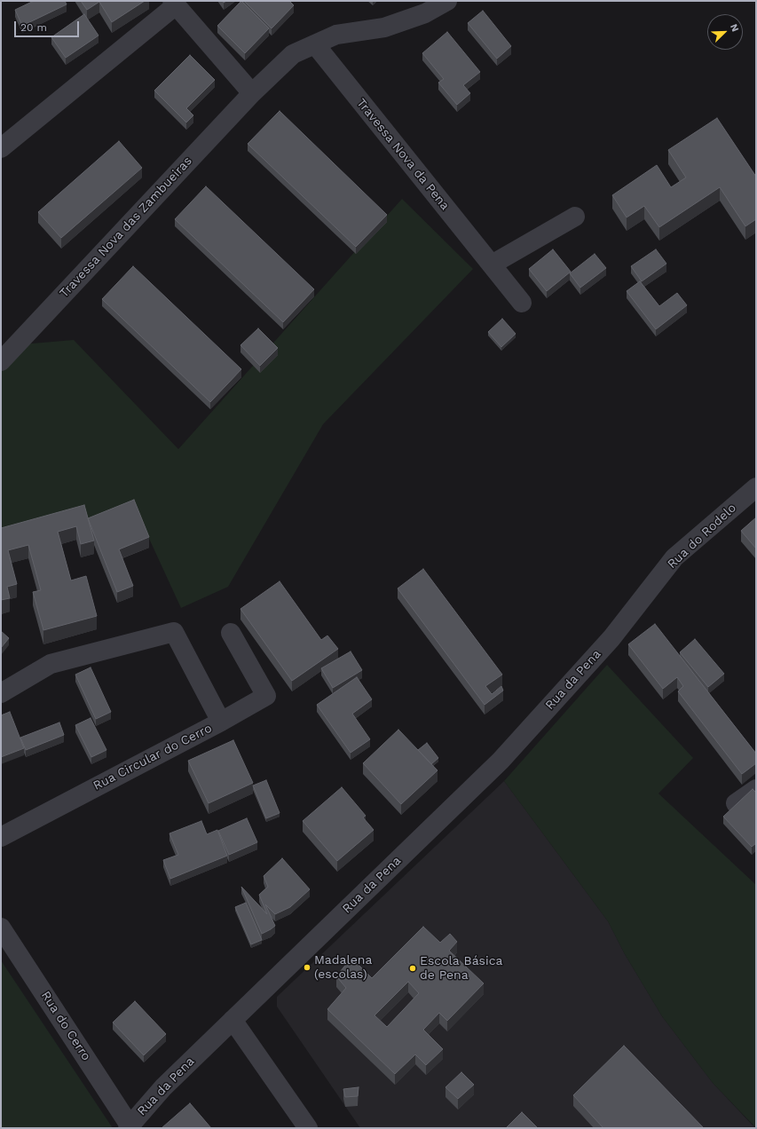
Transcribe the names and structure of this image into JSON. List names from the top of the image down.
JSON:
{
  "streets": {
    "street": [
      "Travessa Nova da Pena",
      "Travessa Nova das Zambueiras",
      "Rua do Rodelo",
      "Rua da Pena",
      "Rua Circular do Cerro",
      "Rua do Cerro"
    ]
  },
  "crossings": [
    ["Travessa Nova da Pena", "Travessa Nova das Zambueiras"],
    ["Rua do Rodelo", "Rua da Pena"],
    ["Rua da Pena", "Rua do Cerro"]
  ],
  "places": ["Madalena (escolas)", "Escola Básica de Pena"],
  "scale_bar": "20 m",
  "north": "top right"
}
